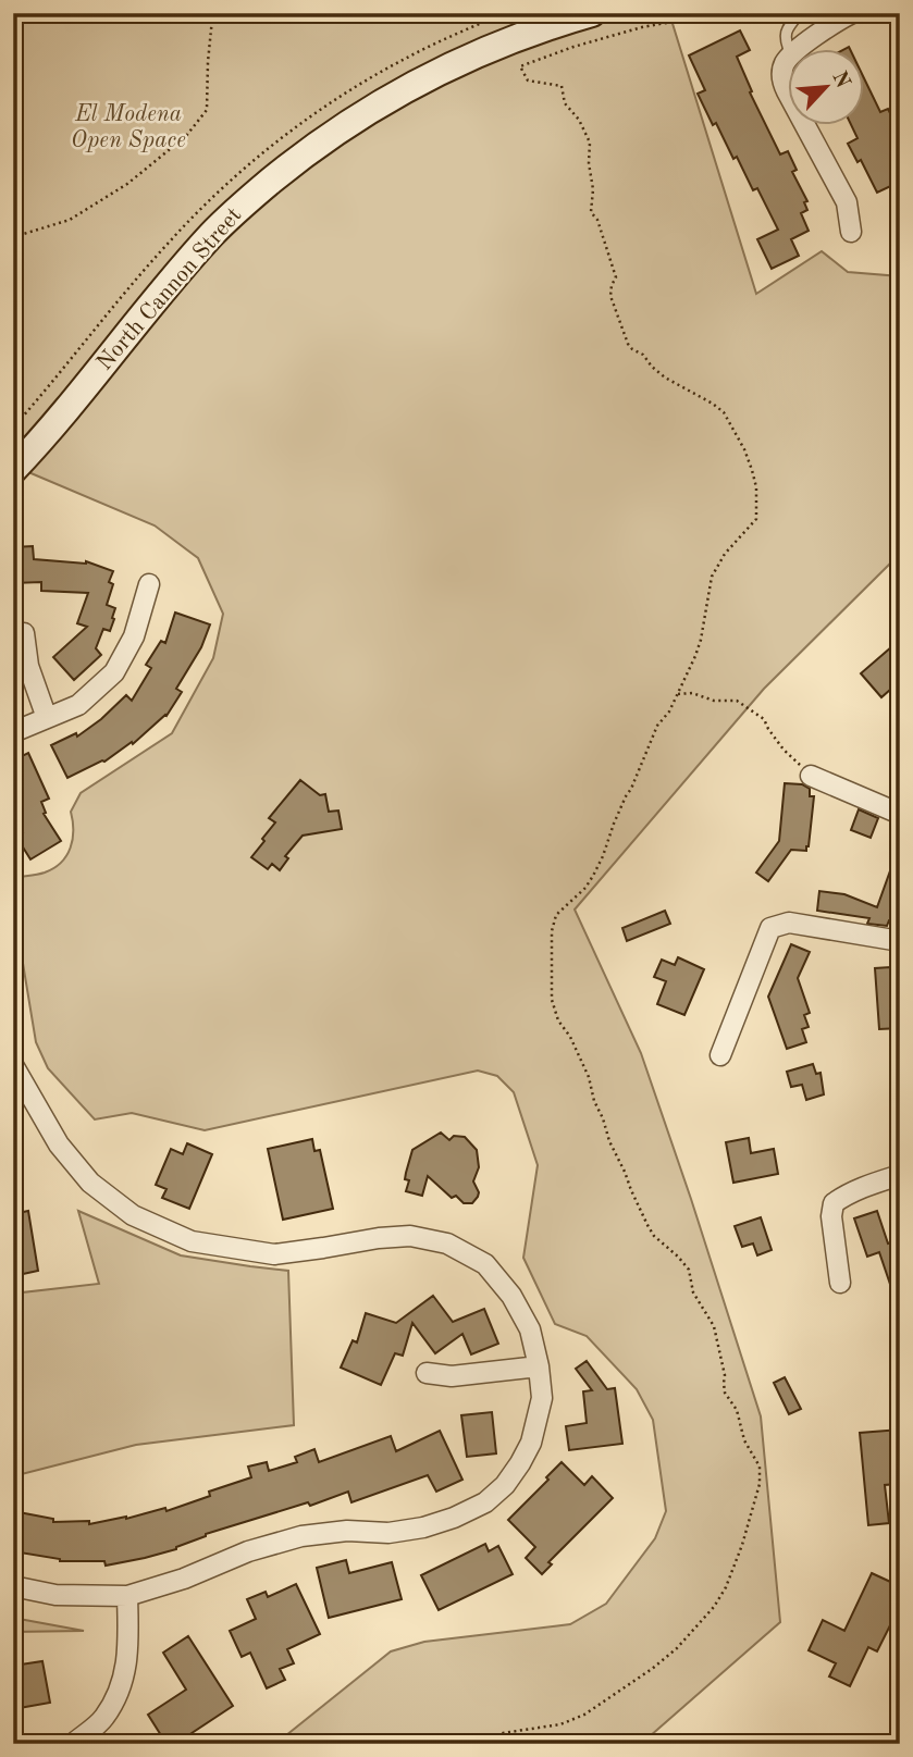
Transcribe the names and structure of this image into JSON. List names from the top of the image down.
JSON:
{
  "streets": {
    "main road": ["North Cannon Street"]
  },
  "parks": ["El Modena Open Space"],
  "north": "top right"
}
